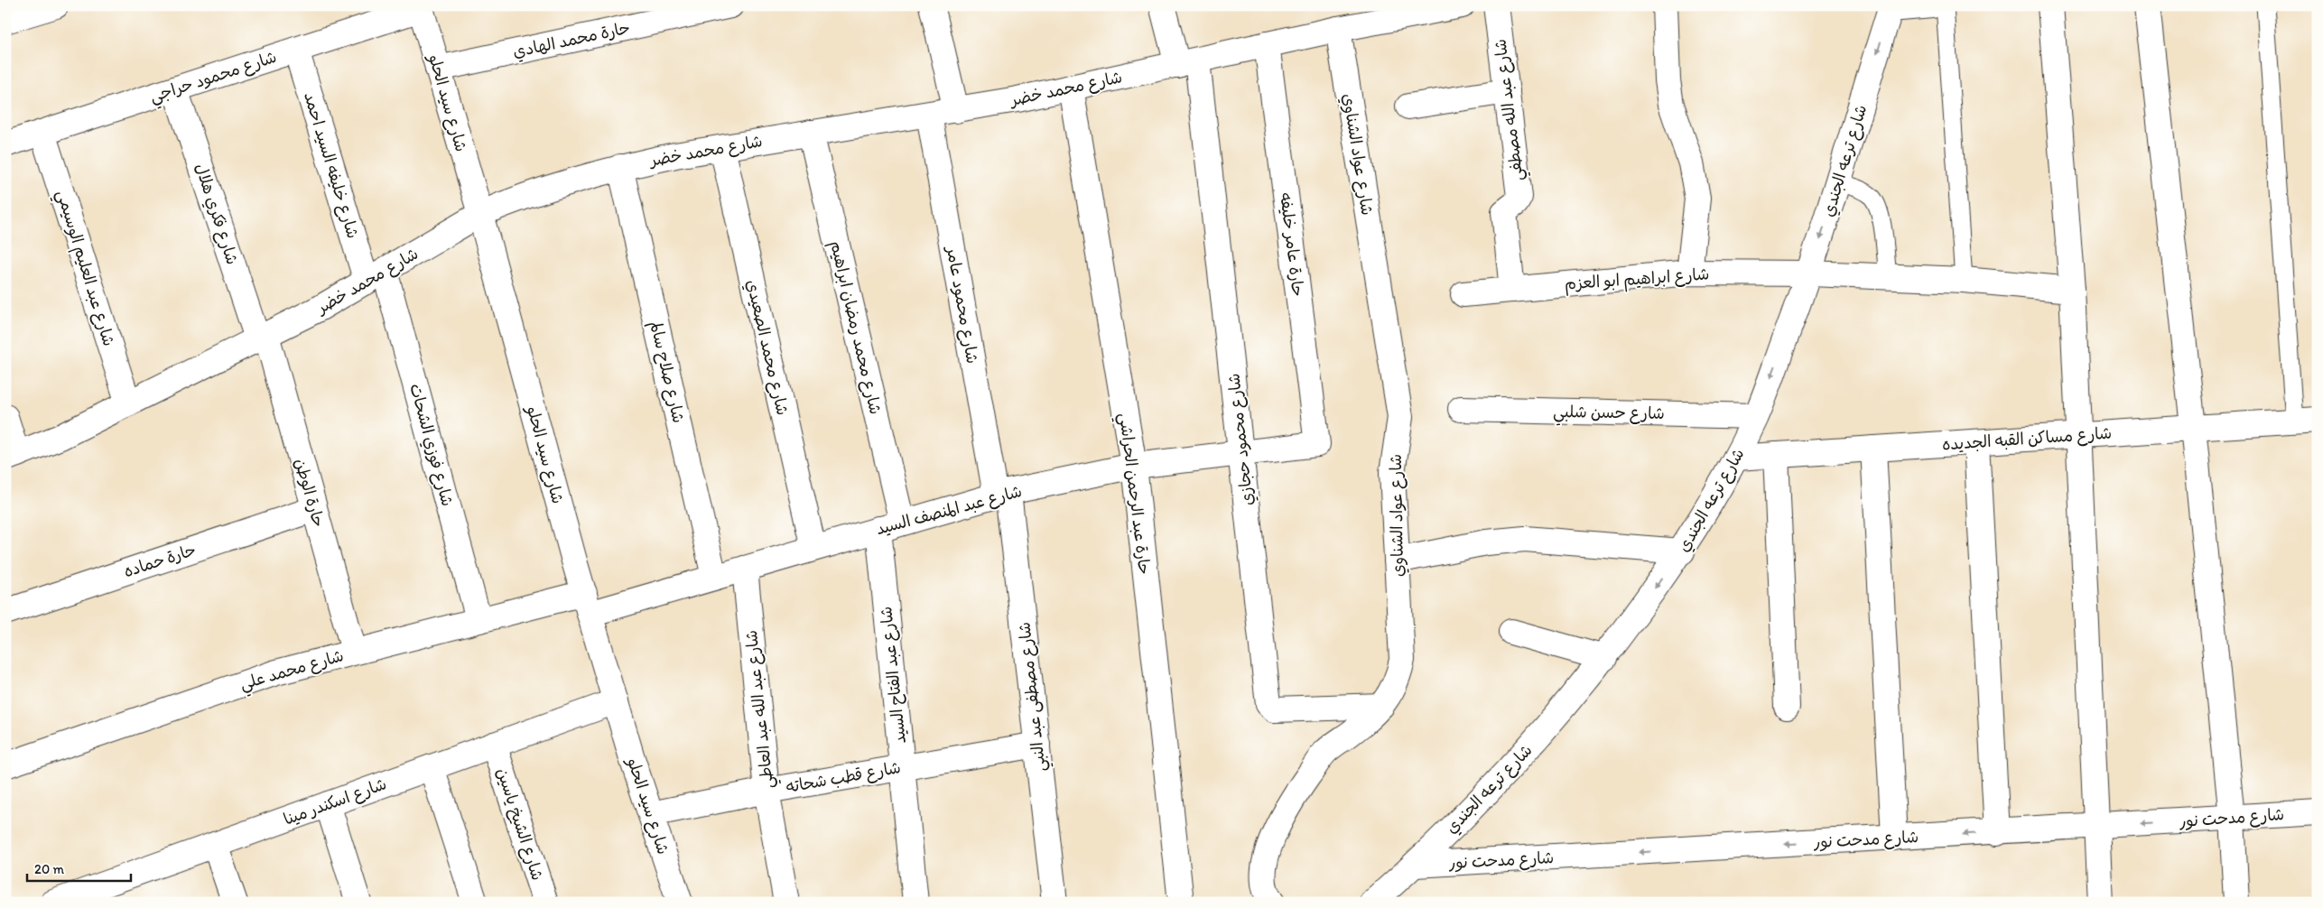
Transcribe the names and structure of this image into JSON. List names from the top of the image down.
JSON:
{
  "streets": {
    "street": [
      "حارة محمد الهادي",
      "شارع محمود حراجي",
      "شارع محمد خضر",
      "شارع سيد الحلو",
      "شارع عبد الله مصطفي",
      "شارع عواد الشناوي",
      "شارع ترعه الجندي",
      "شارع خليفه السيد احمد",
      "شارع فكري هلال",
      "حارة عامر خليفه",
      "شارع عبد العليم الوسيمي",
      "شارع ابراهيم ابو العزم",
      "شارع محمود عامر",
      "شارع محمد رمضان ابراهيم",
      "شارع محمد الصعيدي",
      "شارع صلاح سالم",
      "شارع حسن شلبي",
      "شارع مساكن القبه الجديده",
      "شارع محمود حجازي",
      "شارع فوزي الشحات",
      "حارة الوطن",
      "حارة عبد الرحمن الحراشي",
      "شارع عبد المنصف السيد",
      "حارة حماده",
      "شارع محمد علي",
      "شارع عبد الفتاح السيد",
      "شارع مصطفى عبد النبي",
      "شارع عبد الله عبد العاطي",
      "شارع قطب شحاته",
      "شارع اسكندر مينا",
      "شارع مدحت نور",
      "شارع الشيخ ياسين"
    ]
  },
  "crossings": [
    ["حارة محمد الهادي", "شارع سيد الحلو"],
    ["شارع محمود حراجي", "شارع سيد الحلو"],
    ["شارع محمود حراجي", "شارع خليفه السيد احمد"],
    ["شارع محمود حراجي", "شارع فكري هلال"],
    ["شارع محمود حراجي", "شارع عبد العليم الوسيمي"],
    ["شارع محمد خضر", "شارع سيد الحلو"],
    ["شارع محمد خضر", "شارع عواد الشناوي"],
    ["شارع محمد خضر", "شارع خليفه السيد احمد"],
    ["شارع محمد خضر", "شارع فكري هلال"],
    ["شارع محمد خضر", "حارة عامر خليفه"],
    ["شارع محمد خضر", "شارع عبد العليم الوسيمي"],
    ["شارع محمد خضر", "شارع محمود عامر"],
    ["شارع محمد خضر", "شارع محمد رمضان ابراهيم"],
    ["شارع محمد خضر", "شارع محمد الصعيدي"],
    ["شارع محمد خضر", "شارع صلاح سالم"],
    ["شارع محمد خضر", "شارع محمود حجازي"],
    ["شارع محمد خضر", "شارع فوزي الشحات"],
    ["شارع محمد خضر", "حارة الوطن"],
    ["شارع محمد خضر", "حارة عبد الرحمن الحراشي"],
    ["شارع سيد الحلو", "شارع عبد المنصف السيد"],
    ["شارع سيد الحلو", "شارع محمد علي"],
    ["شارع سيد الحلو", "شارع قطب شحاته"],
    ["شارع سيد الحلو", "شارع اسكندر مينا"],
    ["شارع عبد الله مصطفي", "شارع ابراهيم ابو العزم"],
    ["شارع عواد الشناوي", "شارع محمود حجازي"],
    ["شارع ترعه الجندي", "شارع ابراهيم ابو العزم"],
    ["شارع ترعه الجندي", "شارع حسن شلبي"],
    ["شارع ترعه الجندي", "شارع مساكن القبه الجديده"],
    ["شارع ترعه الجندي", "شارع مدحت نور"],
    ["شارع خليفه السيد احمد", "شارع فوزي الشحات"],
    ["شارع فكري هلال", "حارة الوطن"],
    ["حارة عامر خليفه", "شارع عبد المنصف السيد"],
    ["شارع محمود عامر", "شارع عبد المنصف السيد"],
    ["شارع محمود عامر", "شارع مصطفى عبد النبي"],
    ["شارع محمد رمضان ابراهيم", "شارع عبد المنصف السيد"],
    ["شارع محمد الصعيدي", "شارع عبد المنصف السيد"],
    ["شارع صلاح سالم", "شارع عبد المنصف السيد"],
    ["شارع محمود حجازي", "شارع عبد المنصف السيد"],
    ["شارع فوزي الشحات", "شارع محمد علي"],
    ["حارة الوطن", "حارة حماده"],
    ["حارة الوطن", "شارع محمد علي"],
    ["حارة عبد الرحمن الحراشي", "شارع عبد المنصف السيد"],
    ["شارع عبد المنصف السيد", "شارع محمد علي"],
    ["شارع عبد المنصف السيد", "شارع عبد الفتاح السيد"],
    ["شارع عبد المنصف السيد", "شارع مصطفى عبد النبي"],
    ["شارع عبد المنصف السيد", "شارع عبد الله عبد العاطي"],
    ["شارع عبد الفتاح السيد", "شارع قطب شحاته"],
    ["شارع مصطفى عبد النبي", "شارع قطب شحاته"],
    ["شارع عبد الله عبد العاطي", "شارع قطب شحاته"],
    ["شارع اسكندر مينا", "شارع الشيخ ياسين"]
  ],
  "one_way": ["شارع ترعه الجندي", "شارع مدحت نور"],
  "scale_bar": "20 m"
}
